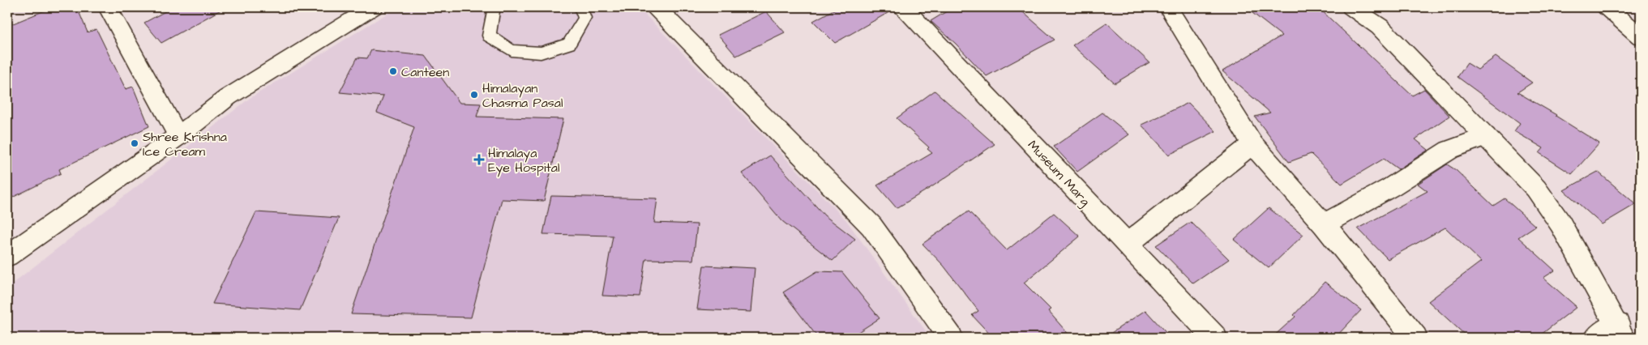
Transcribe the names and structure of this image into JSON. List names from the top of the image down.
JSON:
{
  "streets": {
    "street": ["Museum Marg"]
  },
  "places": {
    "other": ["Canteen", "Himalayan Chasma Pasal", "Shree Krishna Ice Cream"],
    "health": ["Himalaya Eye Hospital"]
  }
}
